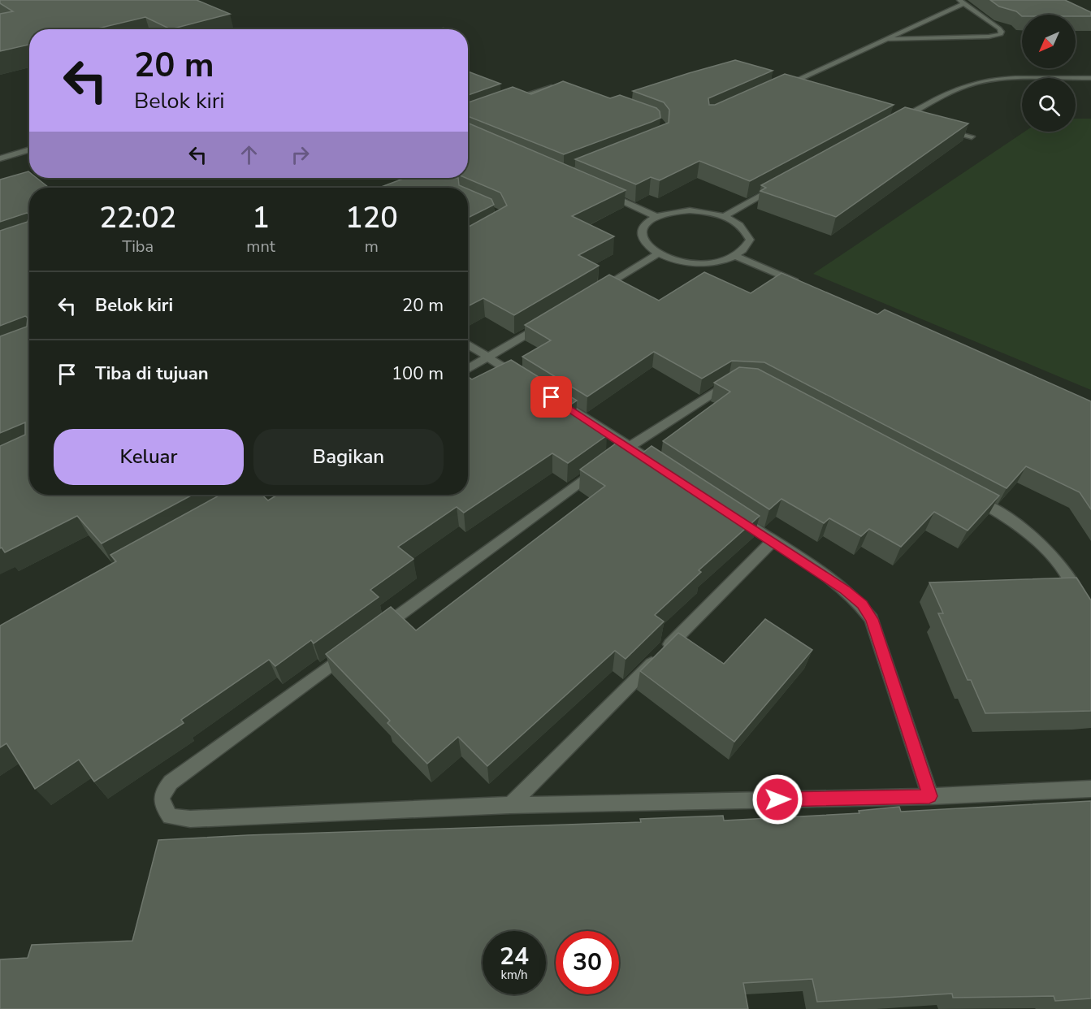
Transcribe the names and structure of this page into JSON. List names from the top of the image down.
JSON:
{
  "north": "bottom left",
  "page": {
    "turn": ["20 m", "Belok kiri"],
    "eta": [
      "22:02",
      "Tiba",
      "1",
      "mnt",
      "120",
      "m"
    ],
    "list": [
      {
        "name": "Belok kiri",
        "value": "20 m"
      },
      {
        "name": "Tiba di tujuan",
        "value": "100 m"
      }
    ],
    "buttons": ["Keluar", "Bagikan"],
    "speed": "24 km/h",
    "limit": "30"
  }
}
